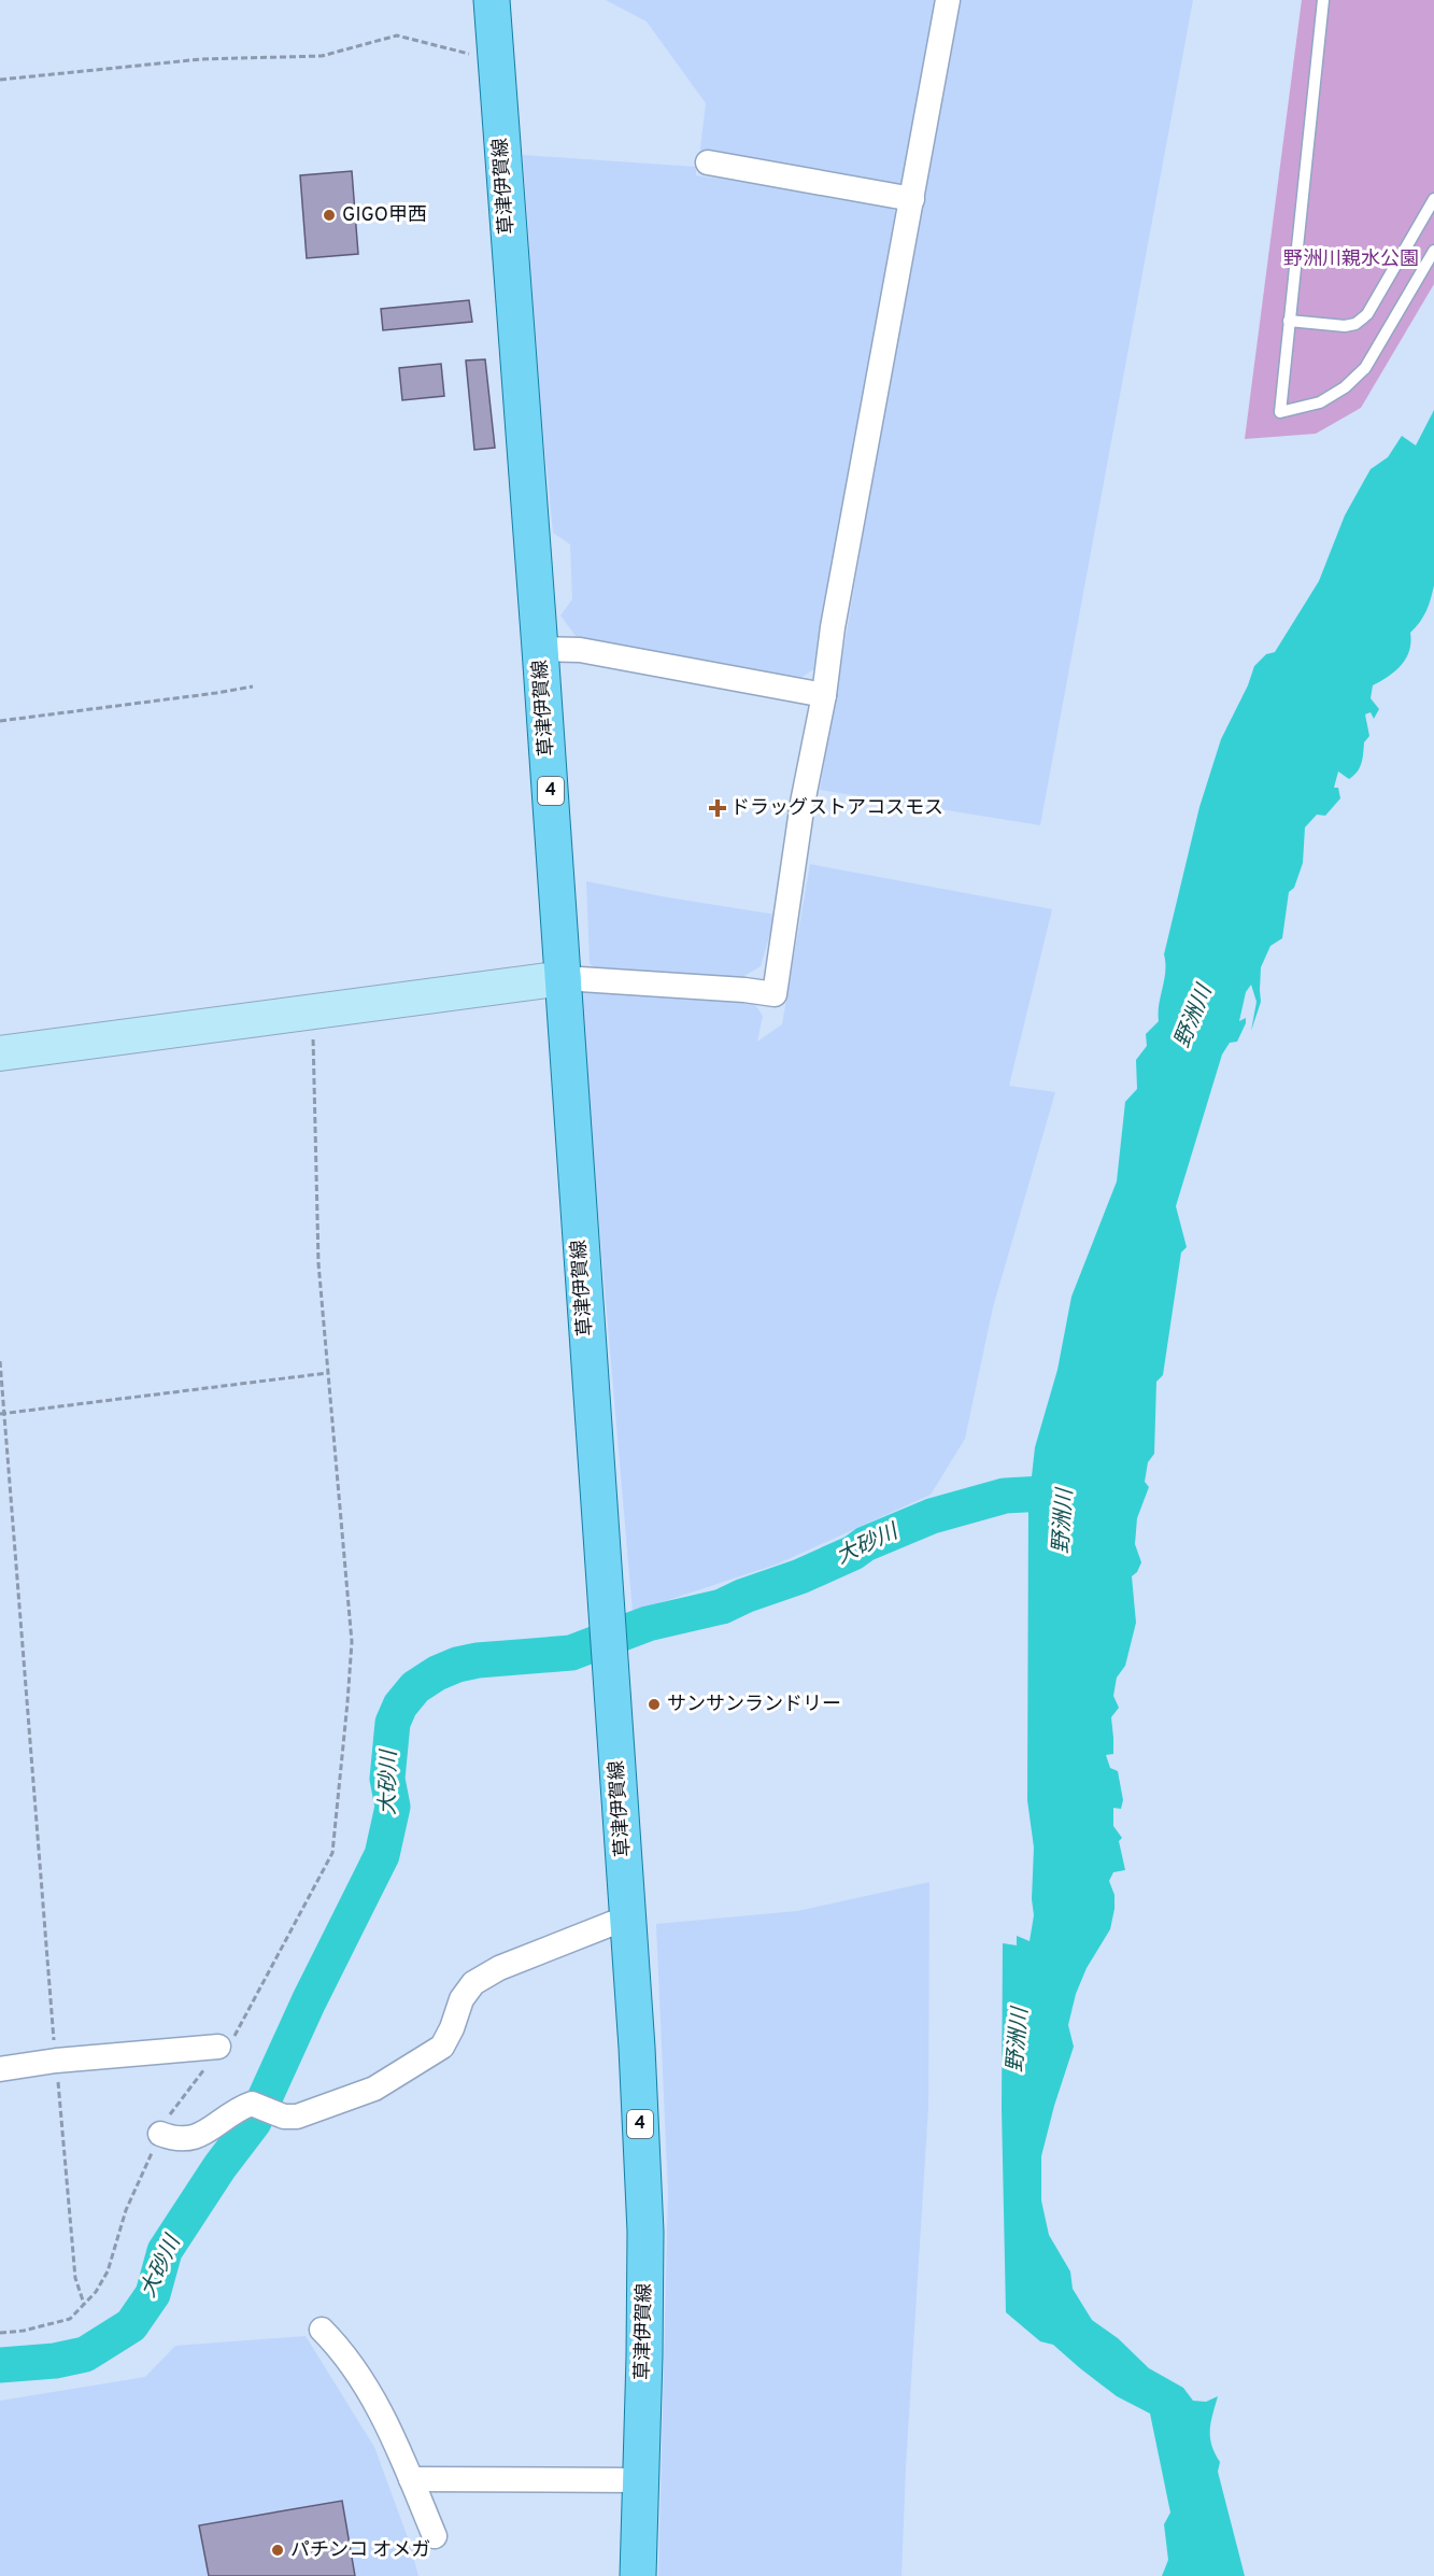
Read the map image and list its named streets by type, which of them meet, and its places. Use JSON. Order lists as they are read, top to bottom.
{
  "streets": {
    "main road": ["草津伊賀線", "4"]
  },
  "water": ["野洲川", "大砂川"],
  "parks": ["野洲川親水公園"],
  "places": {
    "other": ["GIGO甲西", "サンサンランドリー", "パチンコ オメガ"],
    "health": ["ドラッグストアコスモス"]
  }
}
